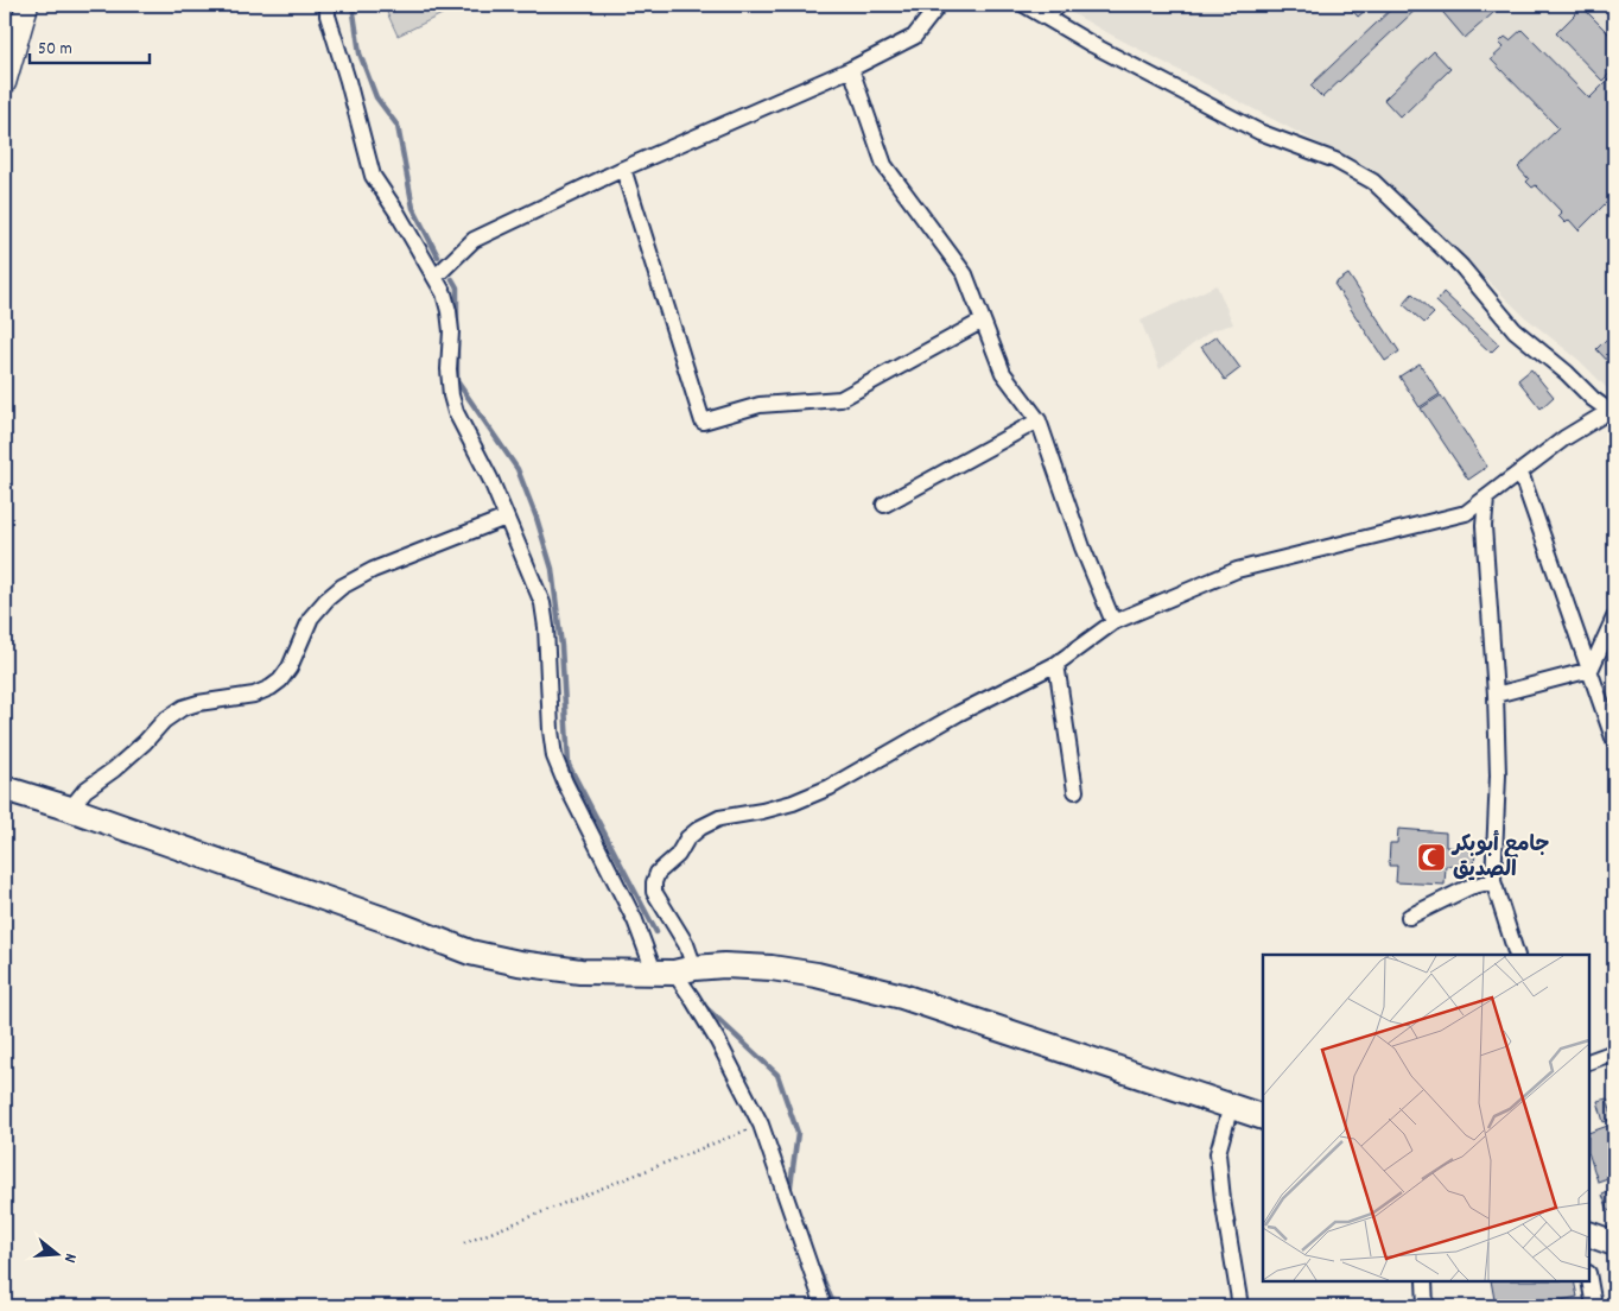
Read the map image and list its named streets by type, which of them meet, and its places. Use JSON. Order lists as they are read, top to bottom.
{
  "places": {
    "mosque": ["جامع أبوبكر الصديق"]
  },
  "scale_bar": "50 m",
  "north": "right"
}
